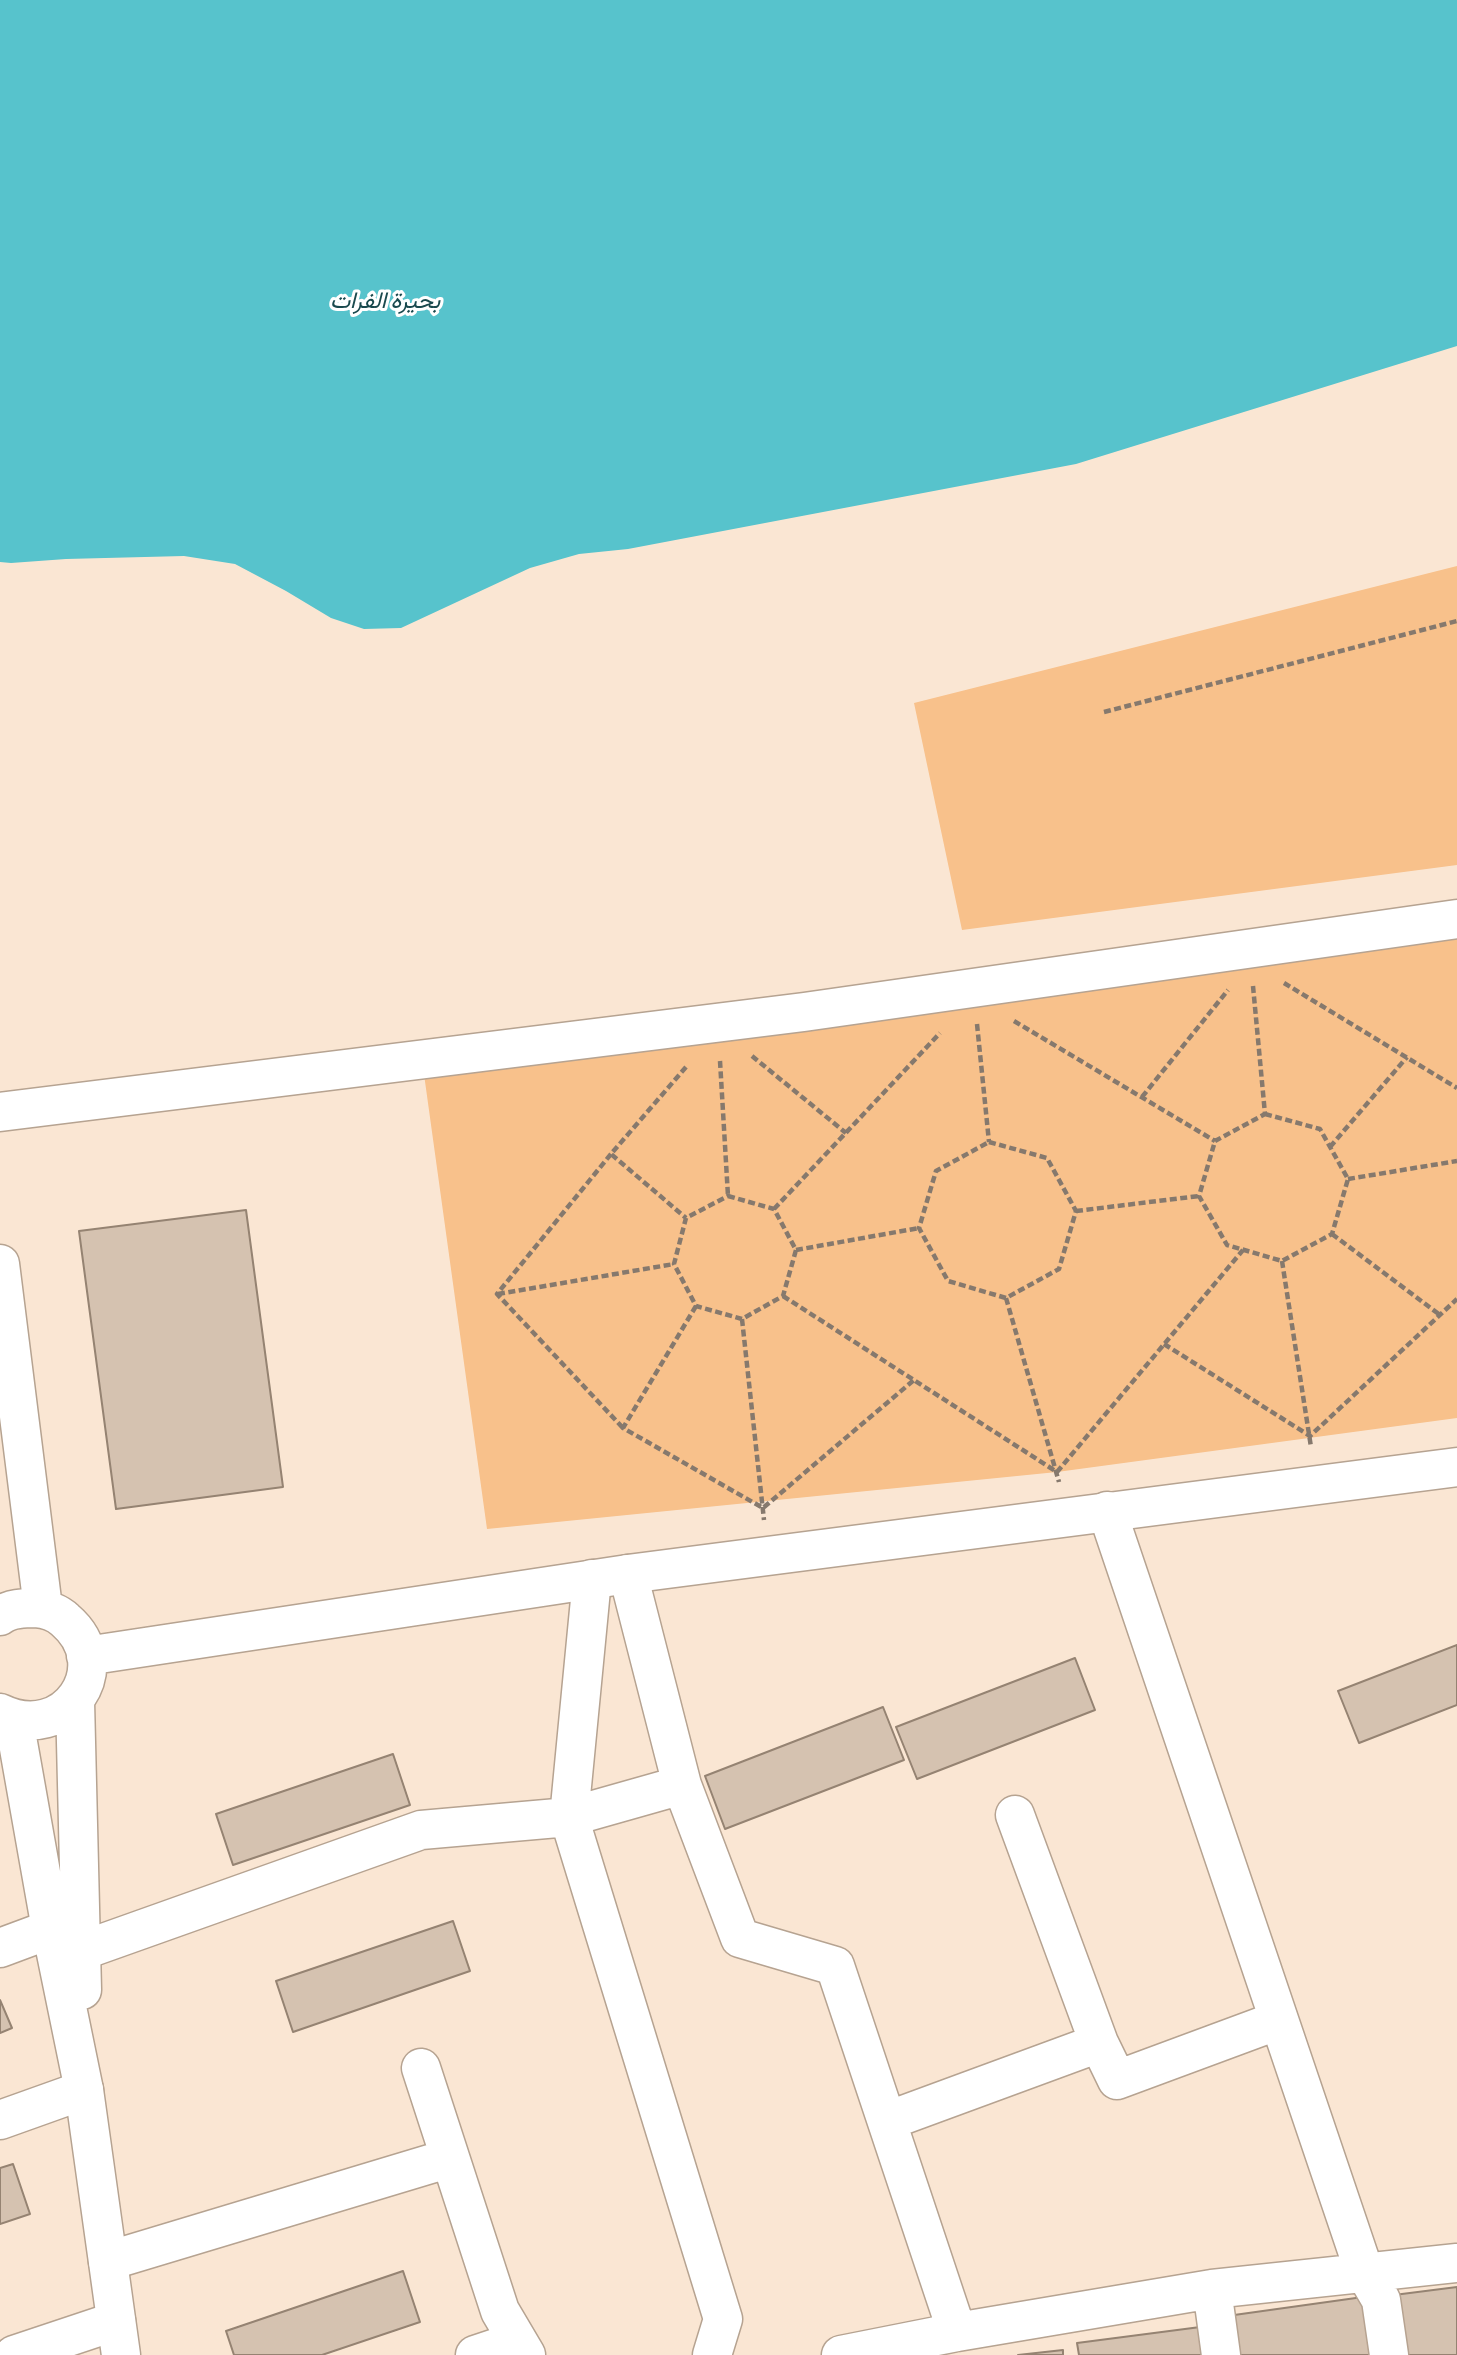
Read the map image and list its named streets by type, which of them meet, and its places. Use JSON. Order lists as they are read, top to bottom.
{
  "water": ["بحيرة الفرات"]
}
